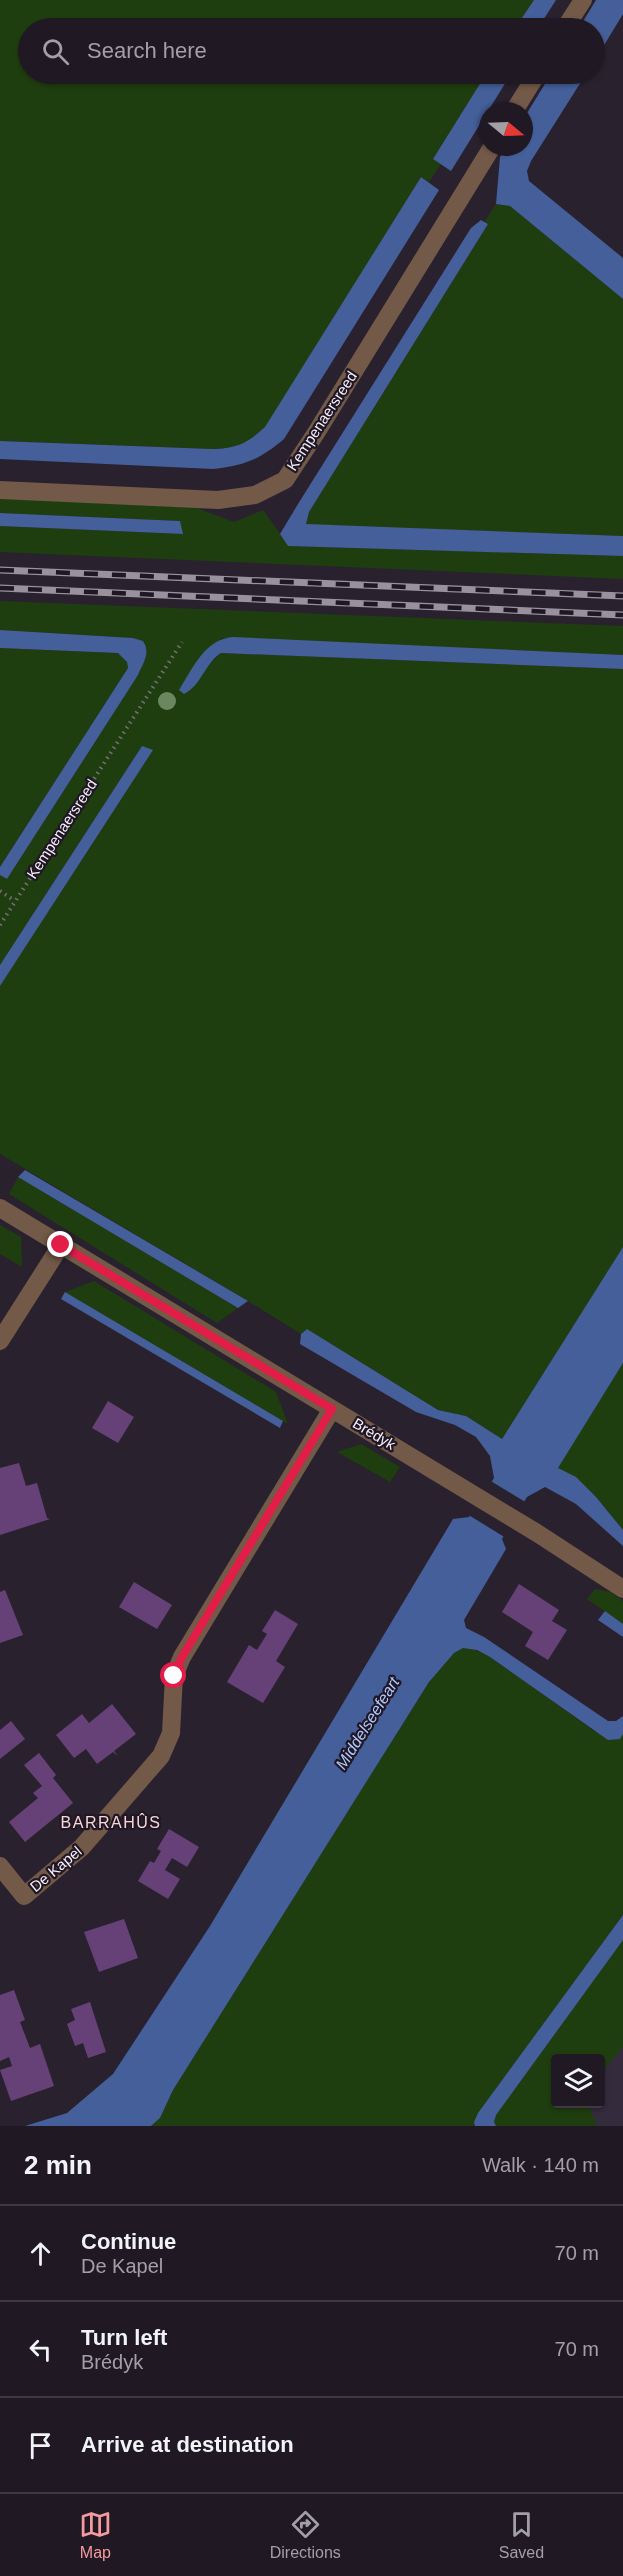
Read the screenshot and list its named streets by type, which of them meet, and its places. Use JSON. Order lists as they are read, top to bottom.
{
  "streets": {
    "street": ["Kempenaersreed", "Brédyk", "De Kapel"]
  },
  "crossings": [
    ["Brédyk", "De Kapel"]
  ],
  "districts": ["BARRAHÛS"],
  "water": ["Middelseefeart"],
  "north": "right",
  "page": {
    "search": "Search here",
    "heading": ["2 min", "Walk · 140 m"],
    "list": [
      ["Continue", "De Kapel", "70 m"],
      ["Turn left", "Brédyk", "70 m"],
      "Arrive at destination"
    ],
    "nav": ["Map", "Directions", "Saved"]
  }
}
